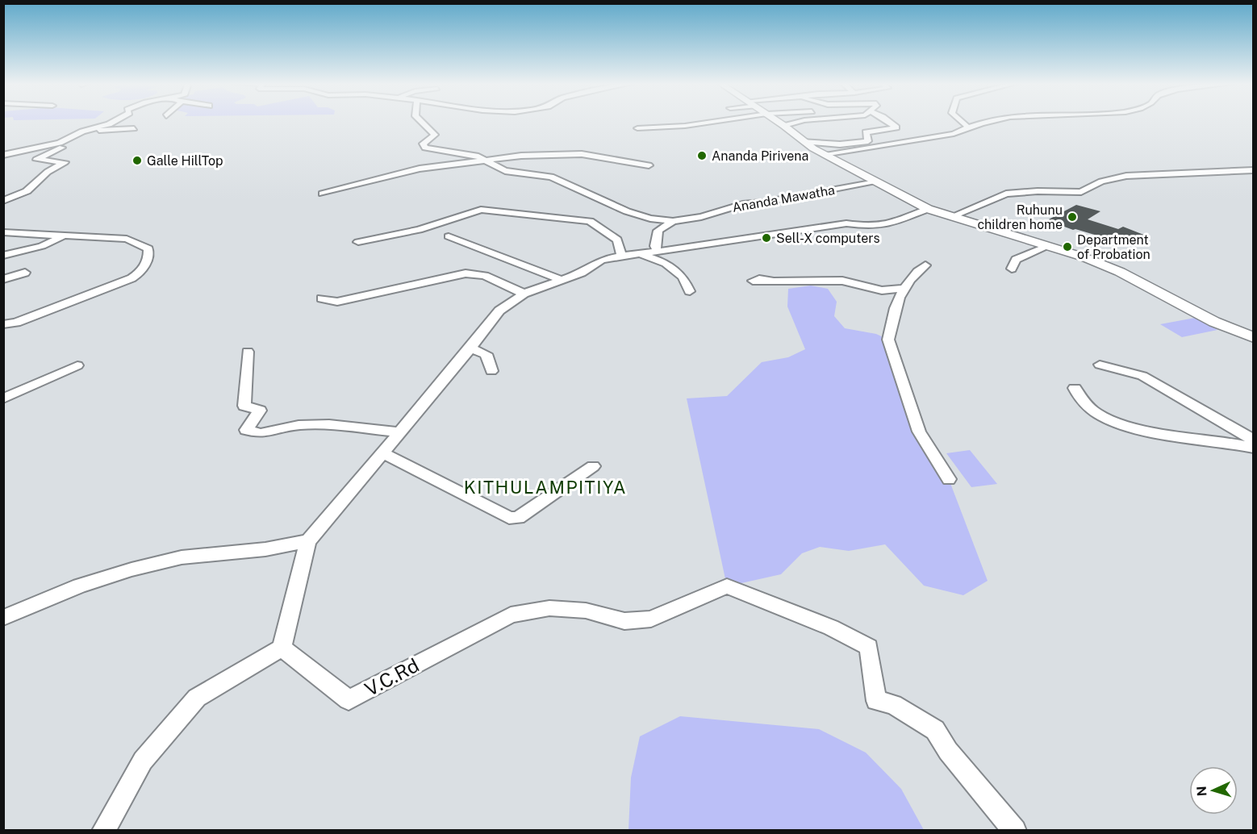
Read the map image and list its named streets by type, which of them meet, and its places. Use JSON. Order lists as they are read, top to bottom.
{
  "streets": {
    "street": ["Ananda Mawatha", "V.C.Rd"]
  },
  "districts": ["KITHULAMPITIYA"],
  "places": [
    "Ananda Pirivena",
    "Galle HillTop",
    "Ruhunu children home",
    "Sell-X computers",
    "Department of Probation"
  ],
  "north": "left"
}
